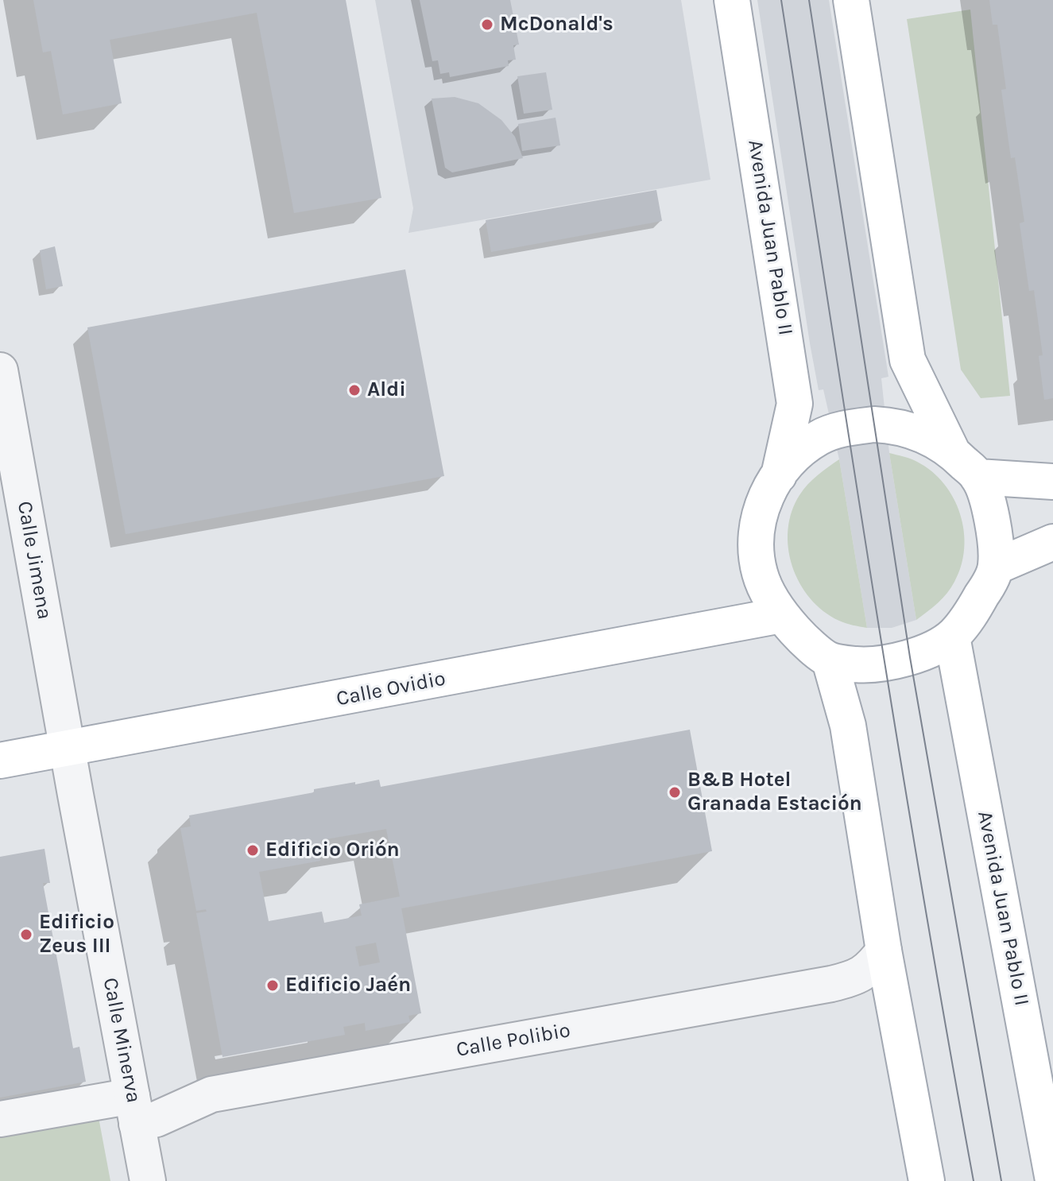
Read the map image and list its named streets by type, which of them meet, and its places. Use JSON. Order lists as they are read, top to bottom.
{
  "streets": {
    "main road": ["Avenida Juan Pablo II", "Calle Ovidio"],
    "street": ["Calle Jimena", "Calle Minerva", "Calle Polibio"]
  },
  "crossings": [
    ["Calle Jimena", "Calle Ovidio"],
    ["Calle Jimena", "Calle Minerva"],
    ["Calle Ovidio", "Calle Minerva"],
    ["Calle Minerva", "Calle Polibio"]
  ],
  "places": [
    "McDonald's",
    "Aldi",
    "B&B Hotel Granada Estación",
    "Edificio Orión",
    "Edificio Zeus III",
    "Edificio Jaén"
  ]
}
